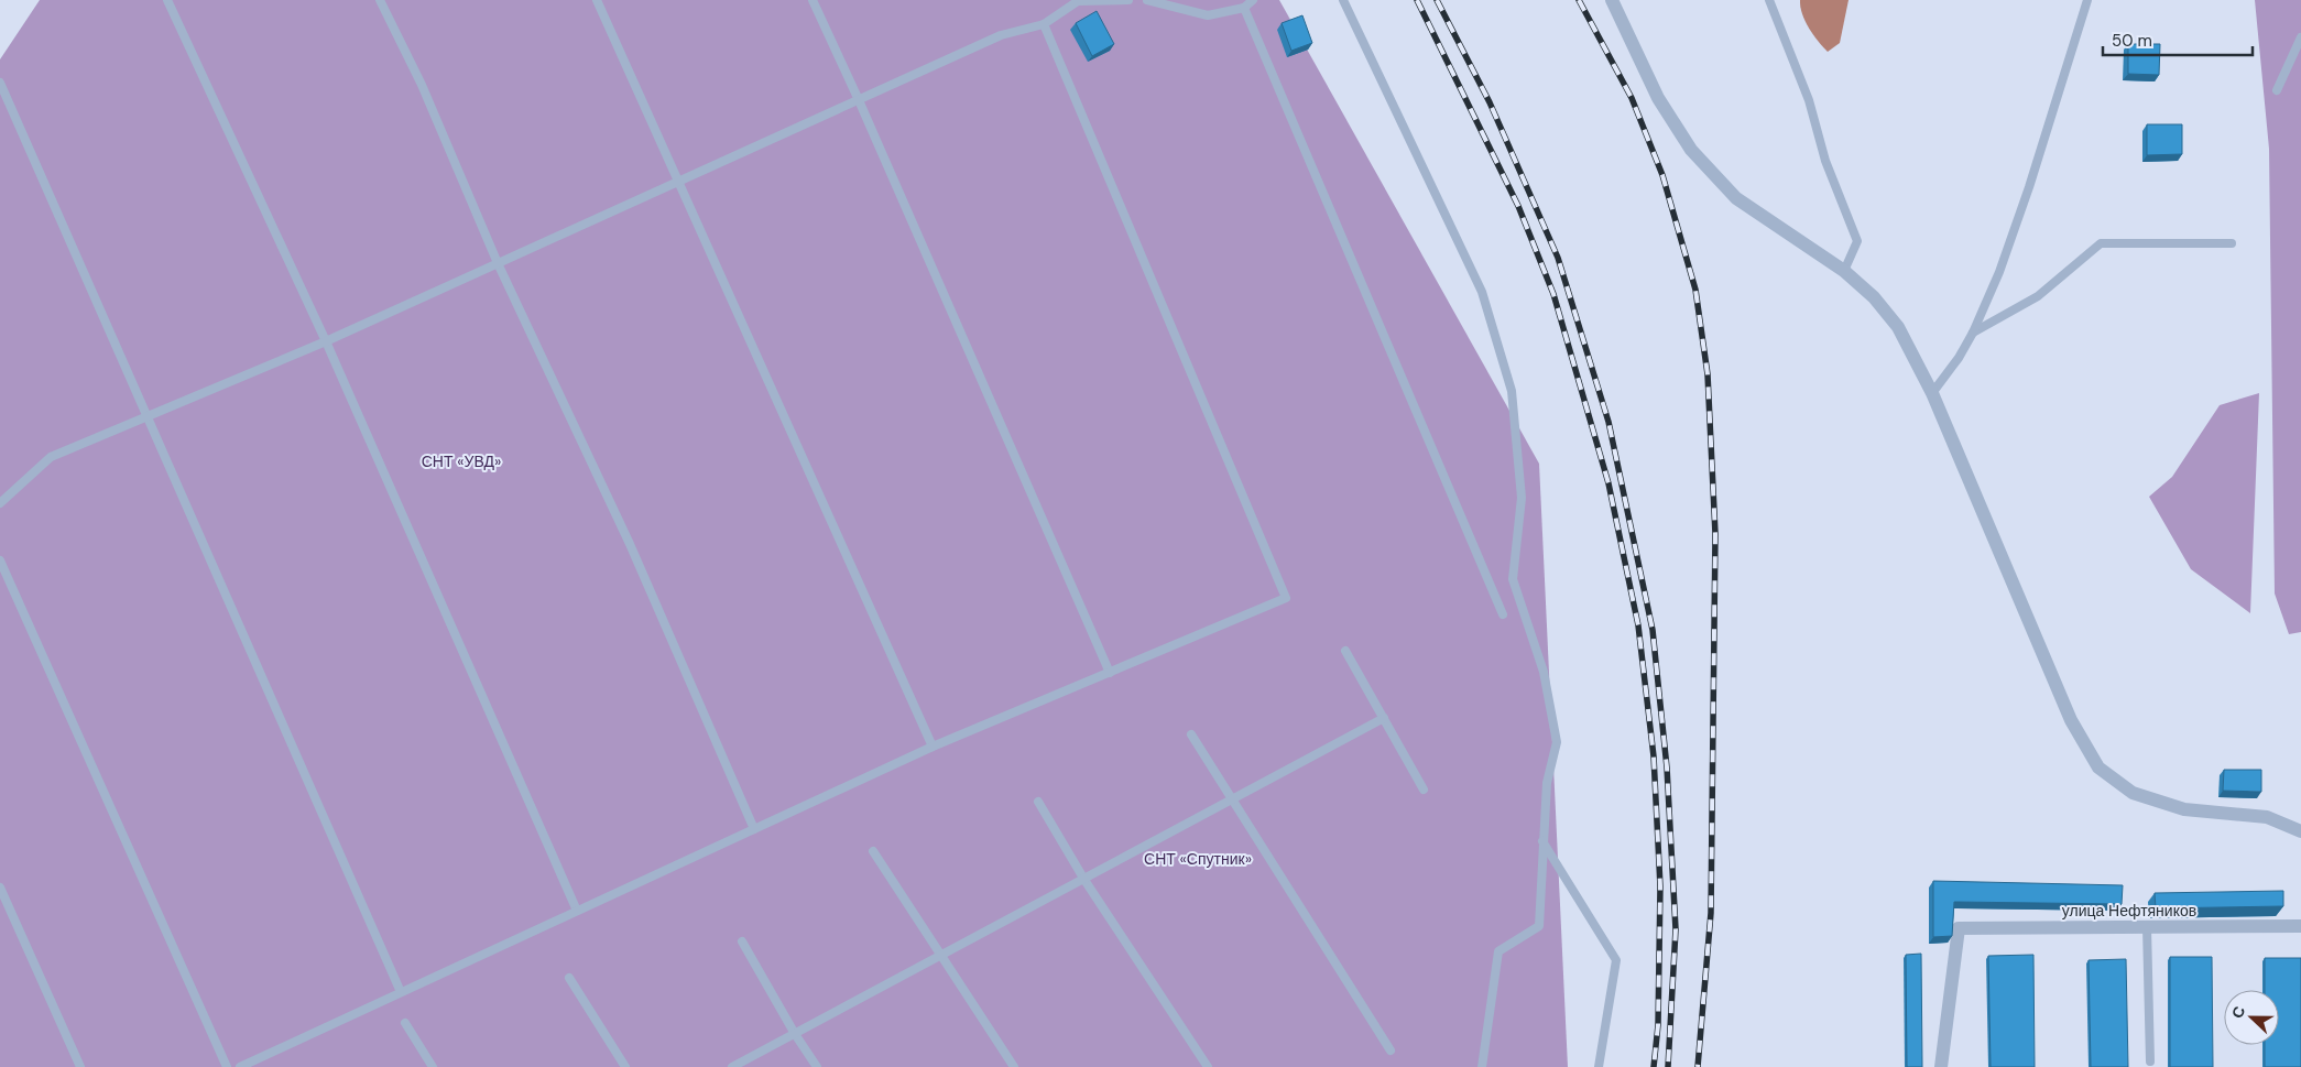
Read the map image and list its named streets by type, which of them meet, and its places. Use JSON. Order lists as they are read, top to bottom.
{
  "streets": {
    "street": ["улица Нефтяников"]
  },
  "parks": ["СНТ «УВД»", "СНТ «Спутник»"],
  "scale_bar": "50 m",
  "north": "left"
}
